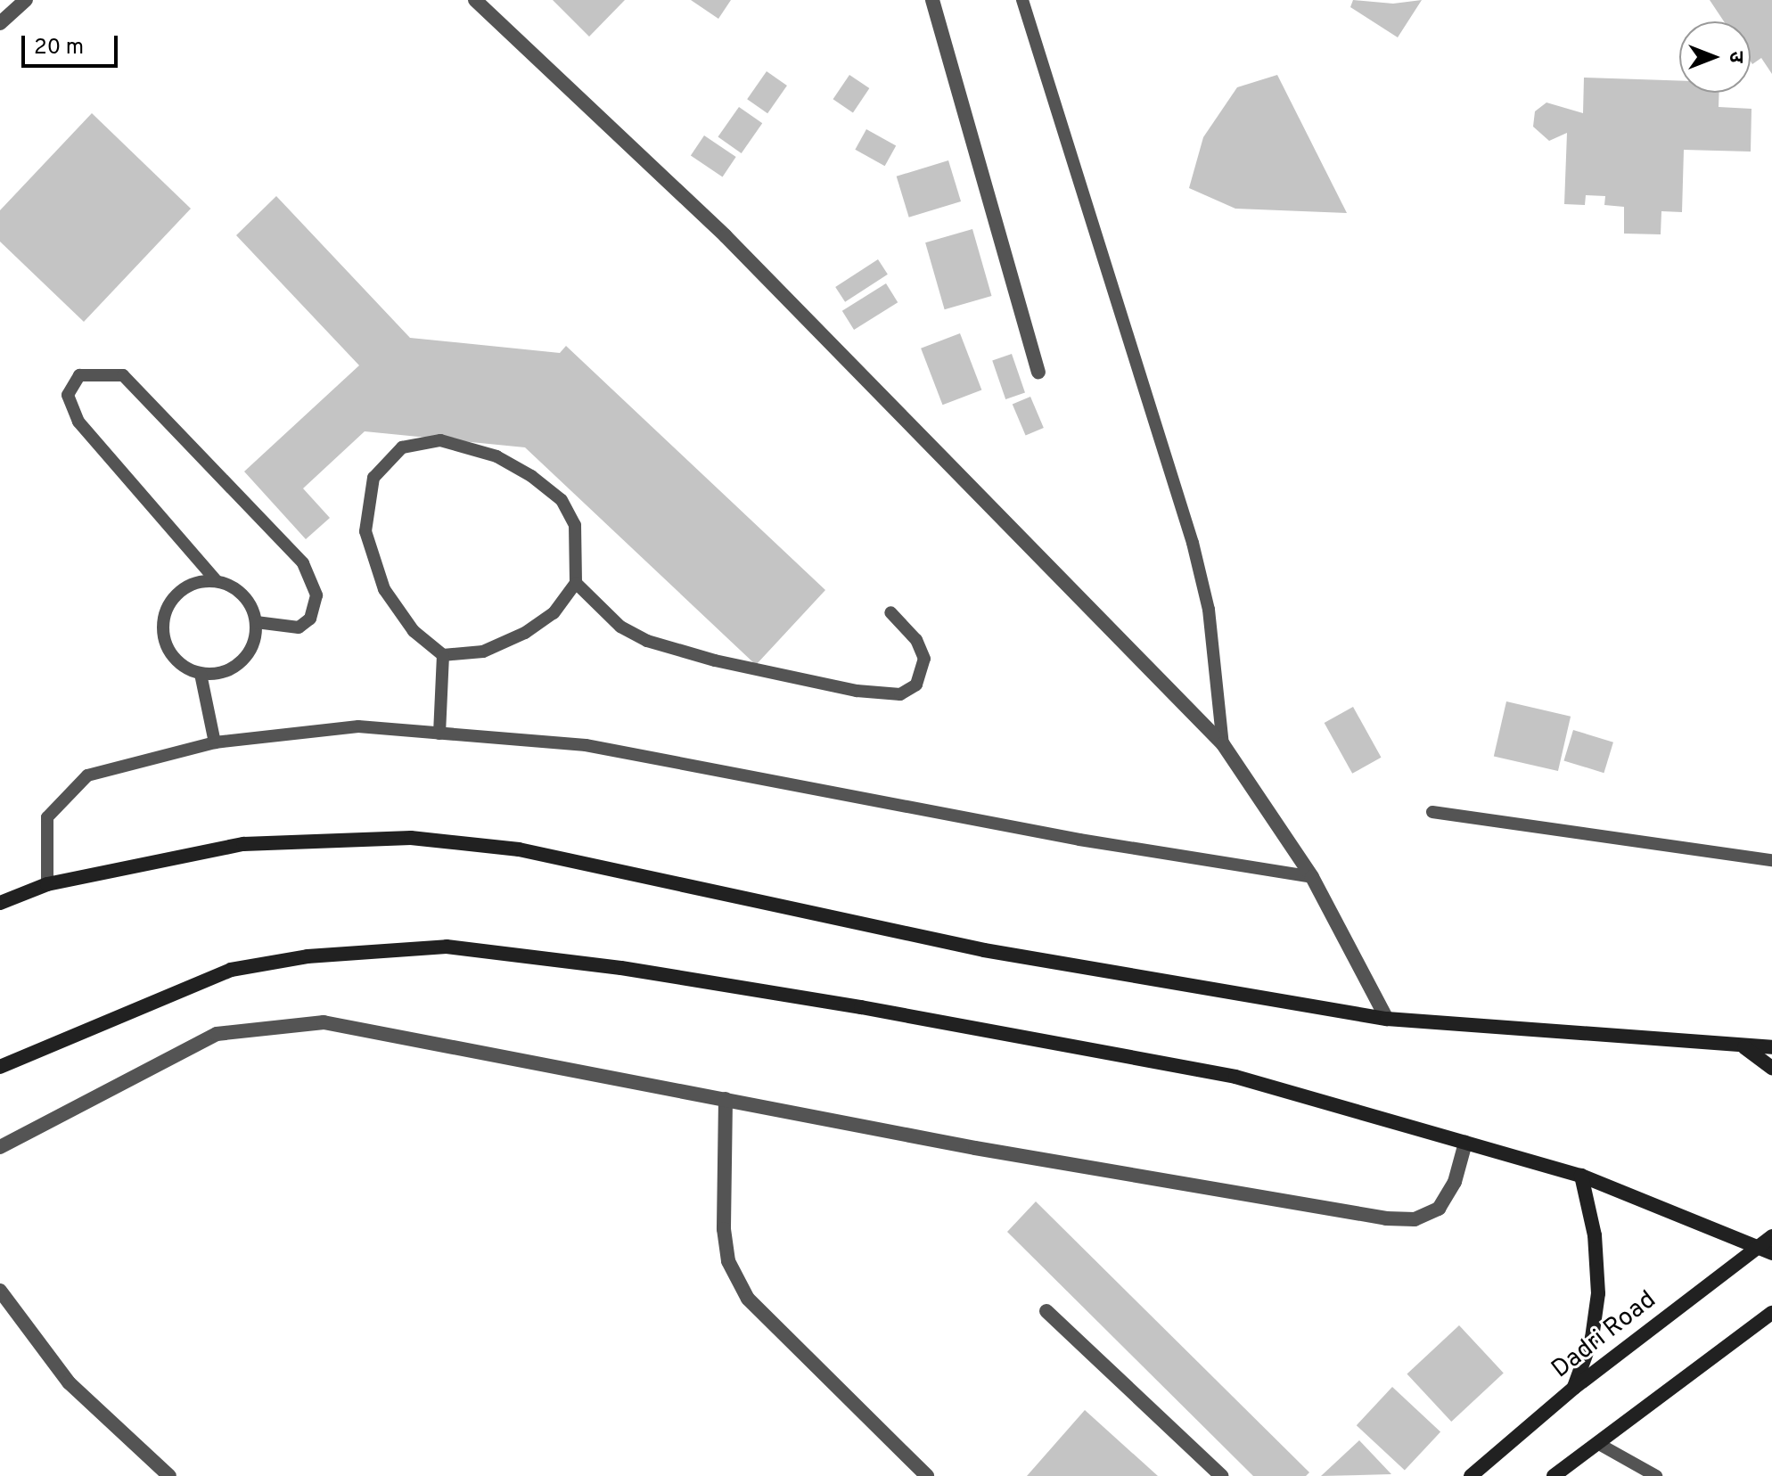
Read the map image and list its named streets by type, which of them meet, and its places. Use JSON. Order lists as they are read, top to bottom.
{
  "streets": {
    "main road": ["Dadri Road"]
  },
  "scale_bar": "20 m",
  "north": "right"
}
